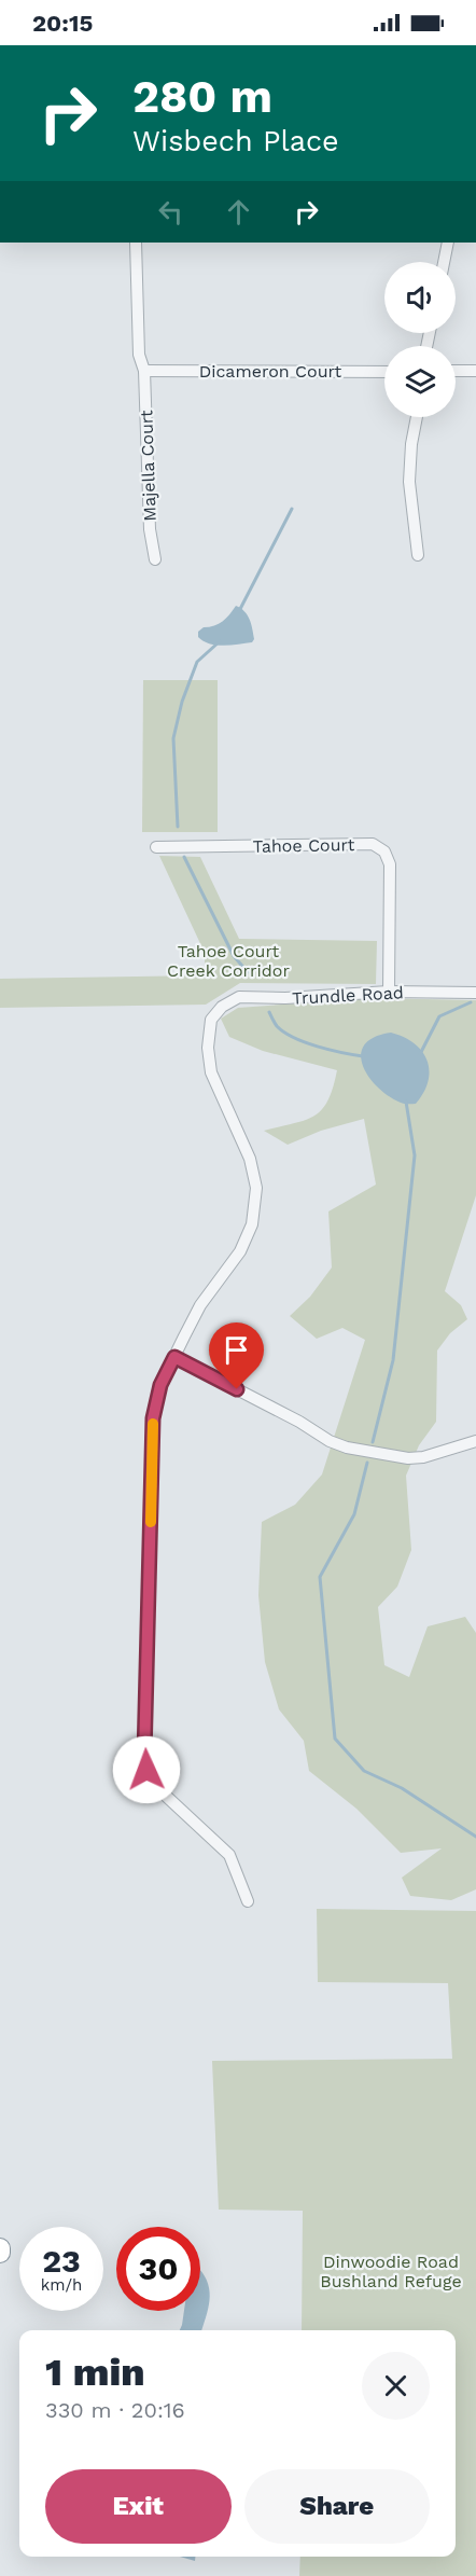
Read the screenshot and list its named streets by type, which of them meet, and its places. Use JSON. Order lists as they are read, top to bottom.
{
  "streets": {
    "street": [
      "Dicameron Court",
      "Majella Court",
      "Tahoe Court",
      "Trundle Road"
    ]
  },
  "crossings": [
    ["Dicameron Court", "Majella Court"],
    ["Tahoe Court", "Trundle Road"]
  ],
  "parks": ["Tahoe Court Creek Corridor", "Dinwoodie Road Bushland Refuge"],
  "page": {
    "status": "20:15",
    "turn": ["280 m", "Wisbech Place"],
    "speed": "23 km/h",
    "limit": "30",
    "heading": ["1 min", "330 m · 20:16"],
    "buttons": ["Exit", "Share"]
  }
}
